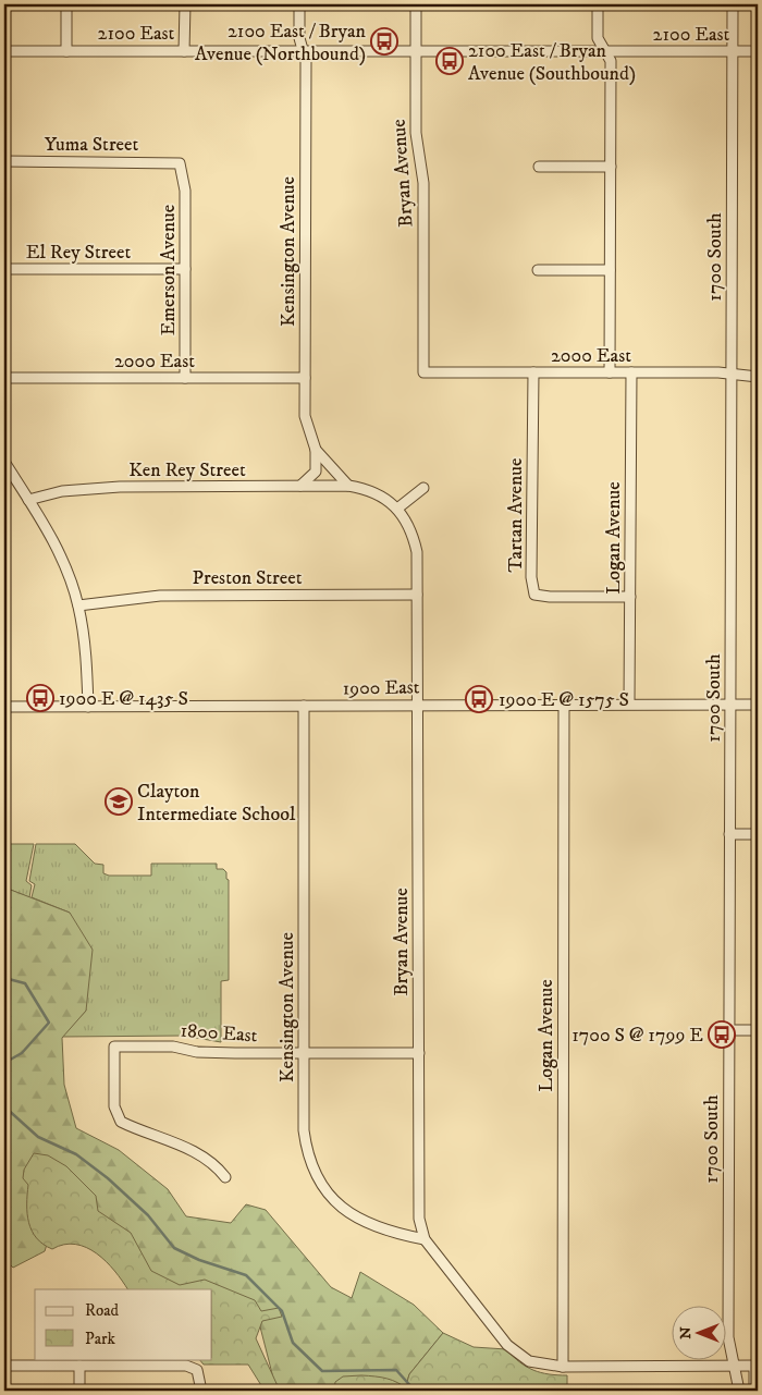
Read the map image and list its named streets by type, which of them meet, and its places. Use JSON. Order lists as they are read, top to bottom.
{
  "streets": {
    "street": [
      "2100 East",
      "Yuma Street",
      "Bryan Avenue",
      "El Rey Street",
      "Kensington Avenue",
      "1700 South",
      "Emerson Avenue",
      "2000 East",
      "Ken Rey Street",
      "Tartan Avenue",
      "Logan Avenue",
      "Preston Street",
      "1900 East",
      "1800 East"
    ]
  },
  "crossings": [
    ["2100 East", "Bryan Avenue"],
    ["2100 East", "Kensington Avenue"],
    ["2100 East", "1700 South"],
    ["Yuma Street", "Emerson Avenue"],
    ["Bryan Avenue", "Kensington Avenue"],
    ["Bryan Avenue", "1700 South"],
    ["Bryan Avenue", "2000 East"],
    ["Bryan Avenue", "Ken Rey Street"],
    ["Bryan Avenue", "Logan Avenue"],
    ["Bryan Avenue", "Preston Street"],
    ["Bryan Avenue", "1900 East"],
    ["Bryan Avenue", "1800 East"],
    ["El Rey Street", "Emerson Avenue"],
    ["Kensington Avenue", "2000 East"],
    ["Kensington Avenue", "Ken Rey Street"],
    ["Kensington Avenue", "1900 East"],
    ["Kensington Avenue", "1800 East"],
    ["1700 South", "2000 East"],
    ["1700 South", "1900 East"],
    ["Emerson Avenue", "2000 East"],
    ["2000 East", "Tartan Avenue"],
    ["2000 East", "Logan Avenue"],
    ["Tartan Avenue", "Logan Avenue"],
    ["Logan Avenue", "1900 East"]
  ],
  "places": {
    "bus stop": [
      "2100 East / Bryan Avenue (Northbound)",
      "2100 East / Bryan Avenue (Southbound)",
      "1900 E @ 1435 S",
      "1900 E @ 1575 S",
      "1700 S @ 1799 E"
    ],
    "school or university": ["Clayton Intermediate School"]
  },
  "legend": ["Road", "Park"],
  "north": "left"
}
